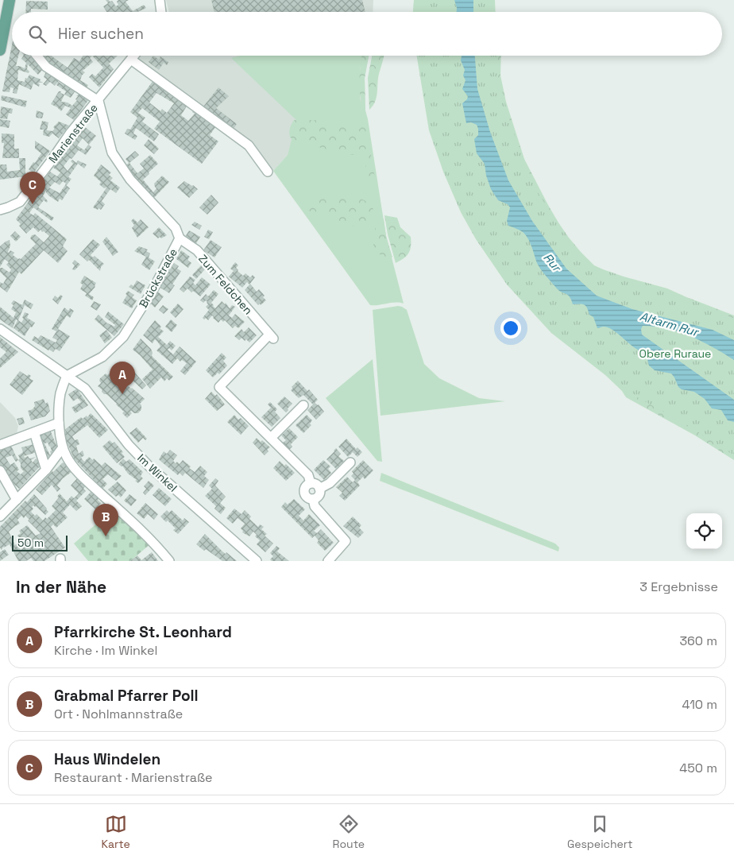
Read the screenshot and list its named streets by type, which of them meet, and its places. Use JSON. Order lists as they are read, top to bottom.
{
  "streets": {
    "street": [
      "Marienstraße",
      "Brückstraße",
      "Zum Feldchen",
      "Im Winkel"
    ]
  },
  "crossings": [
    ["Marienstraße", "Brückstraße"],
    ["Brückstraße", "Zum Feldchen"],
    ["Brückstraße", "Im Winkel"]
  ],
  "water": ["Rur", "Altarm Rur"],
  "parks": ["Obere Ruraue"],
  "scale_bar": "50 m",
  "page": {
    "search": "Hier suchen",
    "pins": ["C", "A", "B"],
    "scale": "50 m",
    "heading": ["In der Nähe", "3 Ergebnisse"],
    "list": [
      {
        "mark": "A",
        "name": "Pfarrkirche St. Leonhard",
        "note": "Kirche · Im Winkel",
        "value": "360 m"
      },
      {
        "mark": "B",
        "name": "Grabmal Pfarrer Poll",
        "note": "Ort · Nohlmannstraße",
        "value": "410 m"
      },
      {
        "mark": "C",
        "name": "Haus Windelen",
        "note": "Restaurant · Marienstraße",
        "value": "450 m"
      }
    ],
    "nav": ["Karte", "Route", "Gespeichert"]
  }
}
